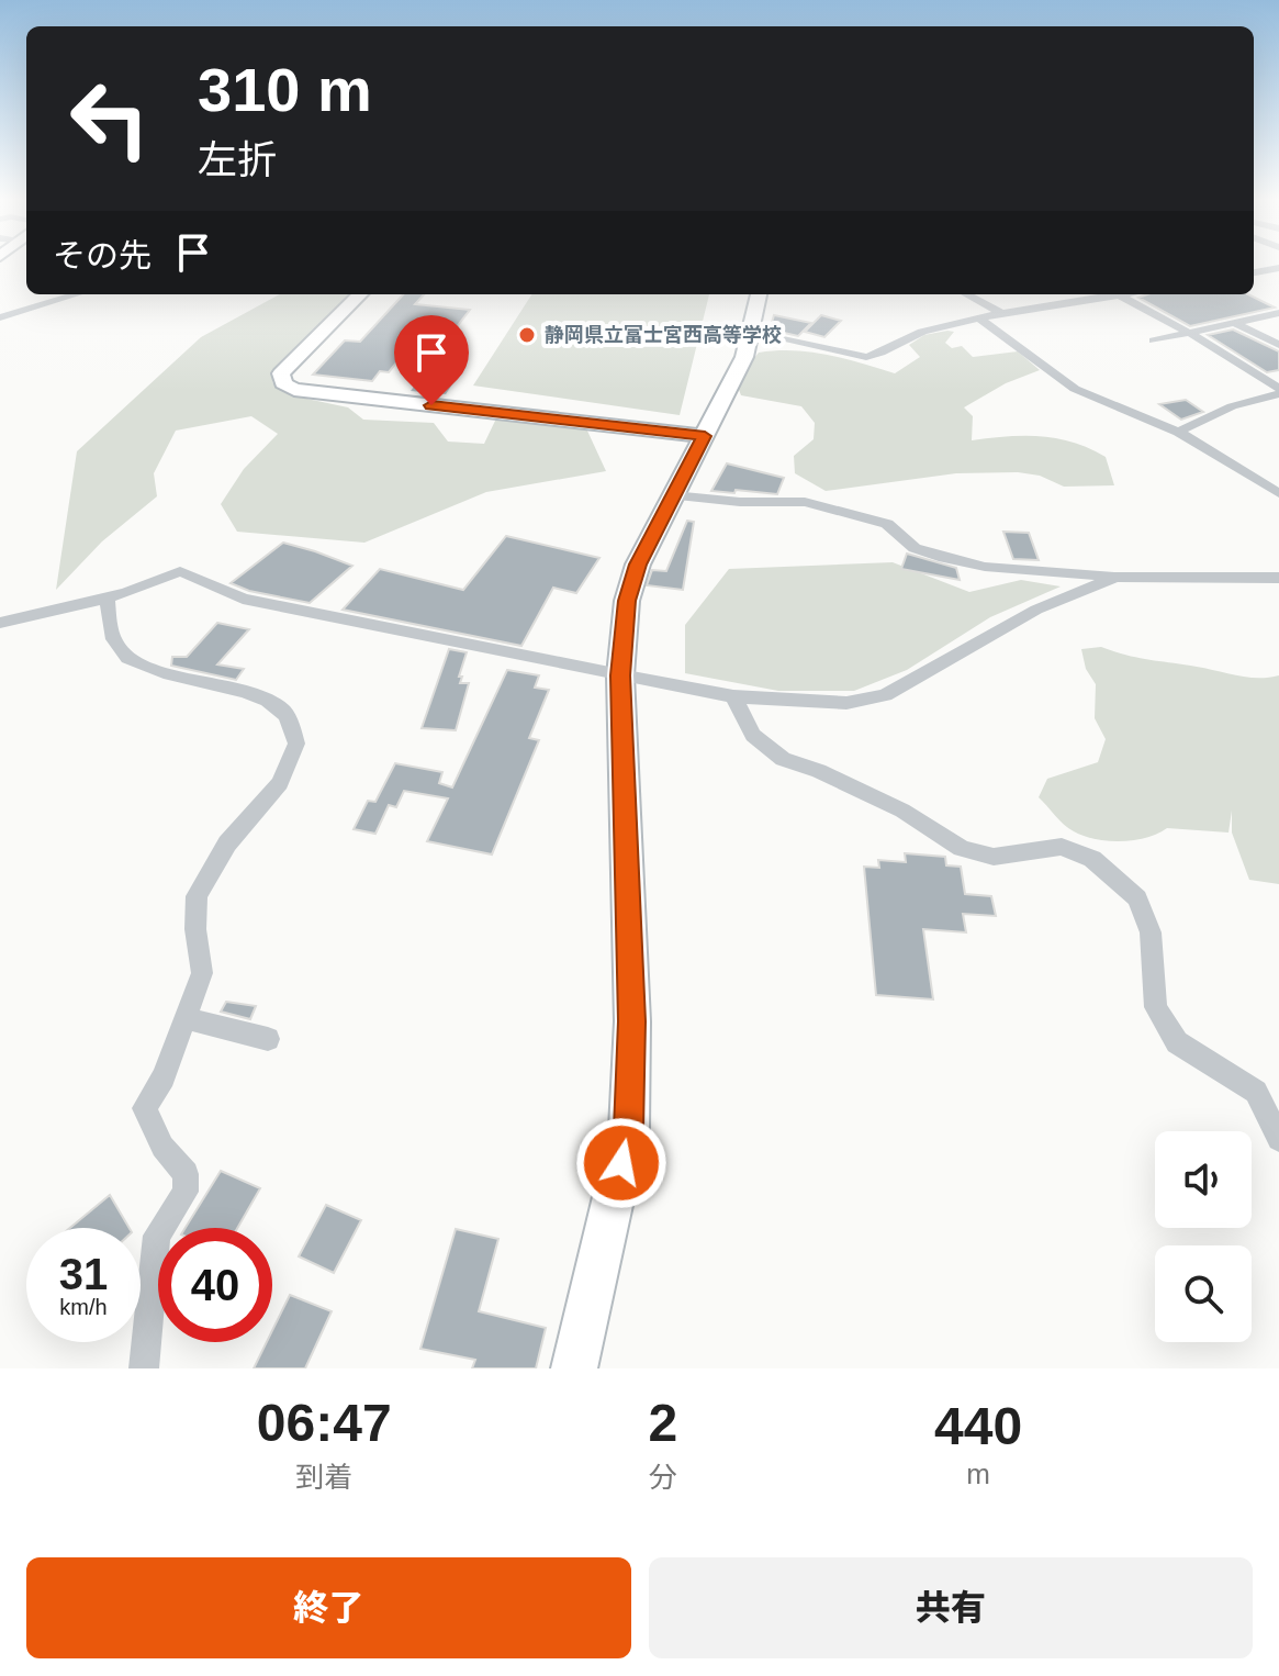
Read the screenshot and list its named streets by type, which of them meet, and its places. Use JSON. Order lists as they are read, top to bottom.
{
  "places": ["静岡県立富士宮西高等学校"],
  "page": {
    "turn": ["310 m", "左折"],
    "then": "その先",
    "speed": "31 km/h",
    "limit": "40",
    "eta": [
      "06:47",
      "到着",
      "2",
      "分",
      "440",
      "m"
    ],
    "buttons": ["終了", "共有"]
  }
}
